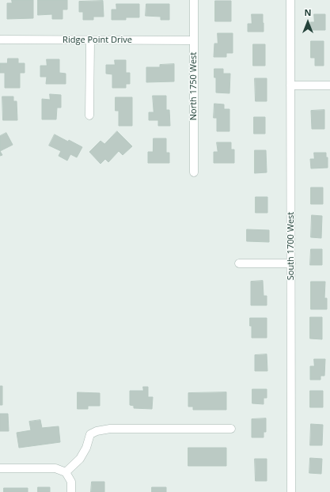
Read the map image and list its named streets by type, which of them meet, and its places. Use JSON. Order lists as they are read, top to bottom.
{
  "streets": {
    "street": ["Ridge Point Drive", "North 1750 West", "South 1700 West"]
  },
  "crossings": [
    ["Ridge Point Drive", "North 1750 West"]
  ],
  "north": "top"
}
